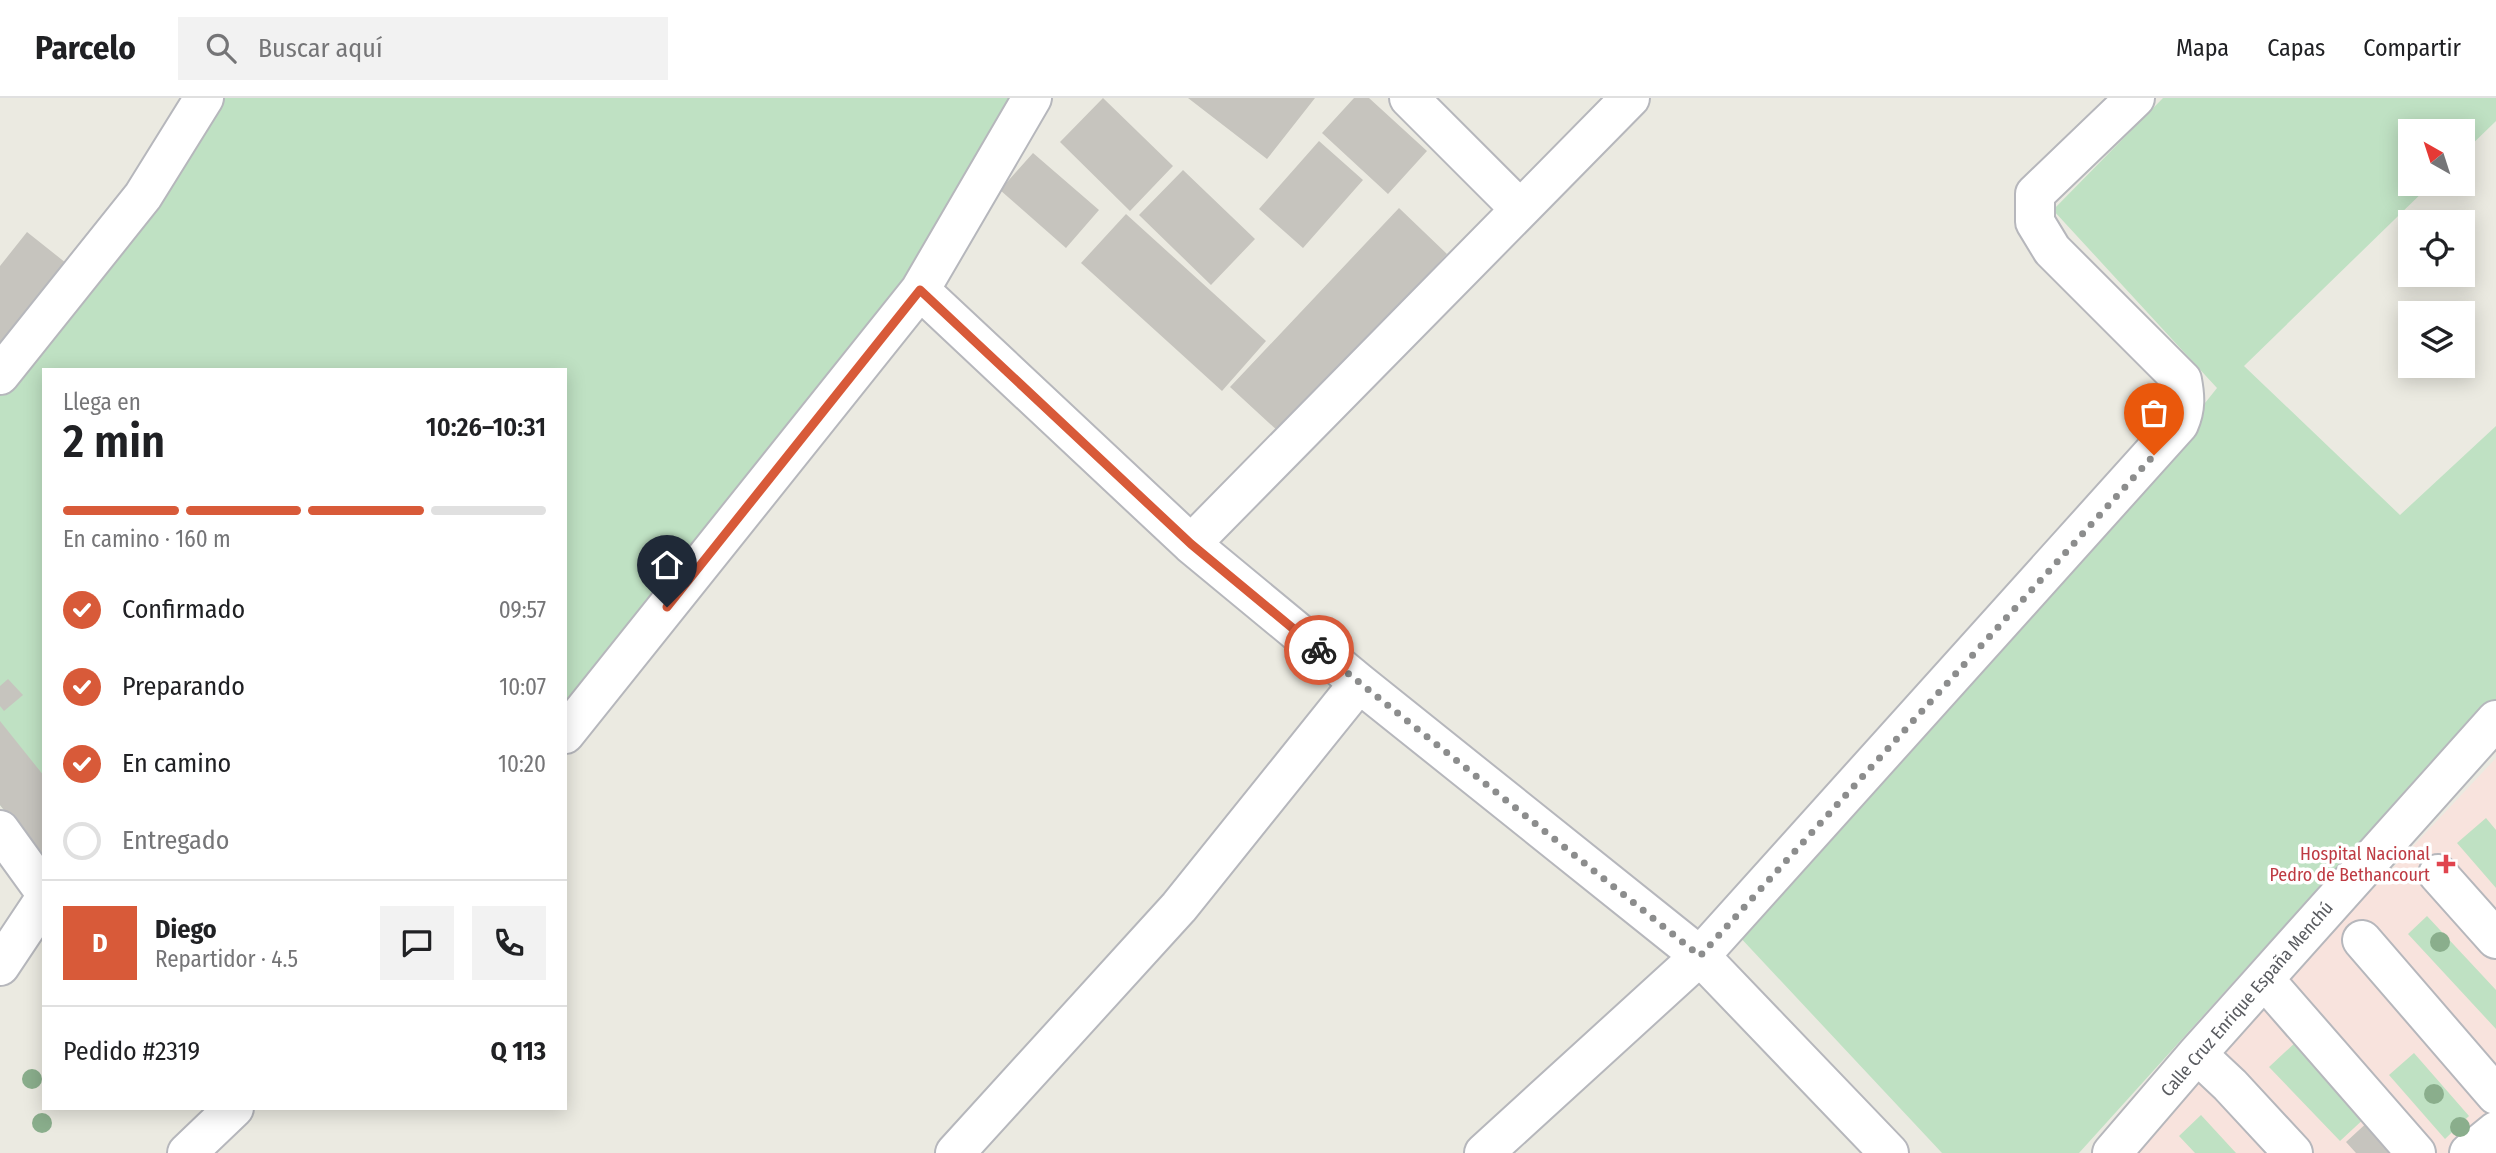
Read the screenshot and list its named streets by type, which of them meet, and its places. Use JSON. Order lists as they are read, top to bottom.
{
  "streets": {
    "street": ["Calle Cruz Enrique España Menchú"]
  },
  "places": {
    "health": ["Hospital Nacional Pedro de Bethancourt"]
  },
  "north": "top left",
  "page": {
    "header": "Parcelo",
    "search": "Buscar aquí",
    "nav": ["Mapa", "Capas", "Compartir"],
    "heading": ["2 min", "Llega en", "10:26–10:31"],
    "panel": [
      "Diego",
      "Repartidor · 4.5",
      "Pedido #2319",
      "Q 113"
    ],
    "bar": "En camino · 160 m",
    "list": [
      ["Confirmado", "09:57"],
      ["Preparando", "10:07"],
      ["En camino", "10:20"],
      "Entregado"
    ],
    "round": "D"
  }
}
